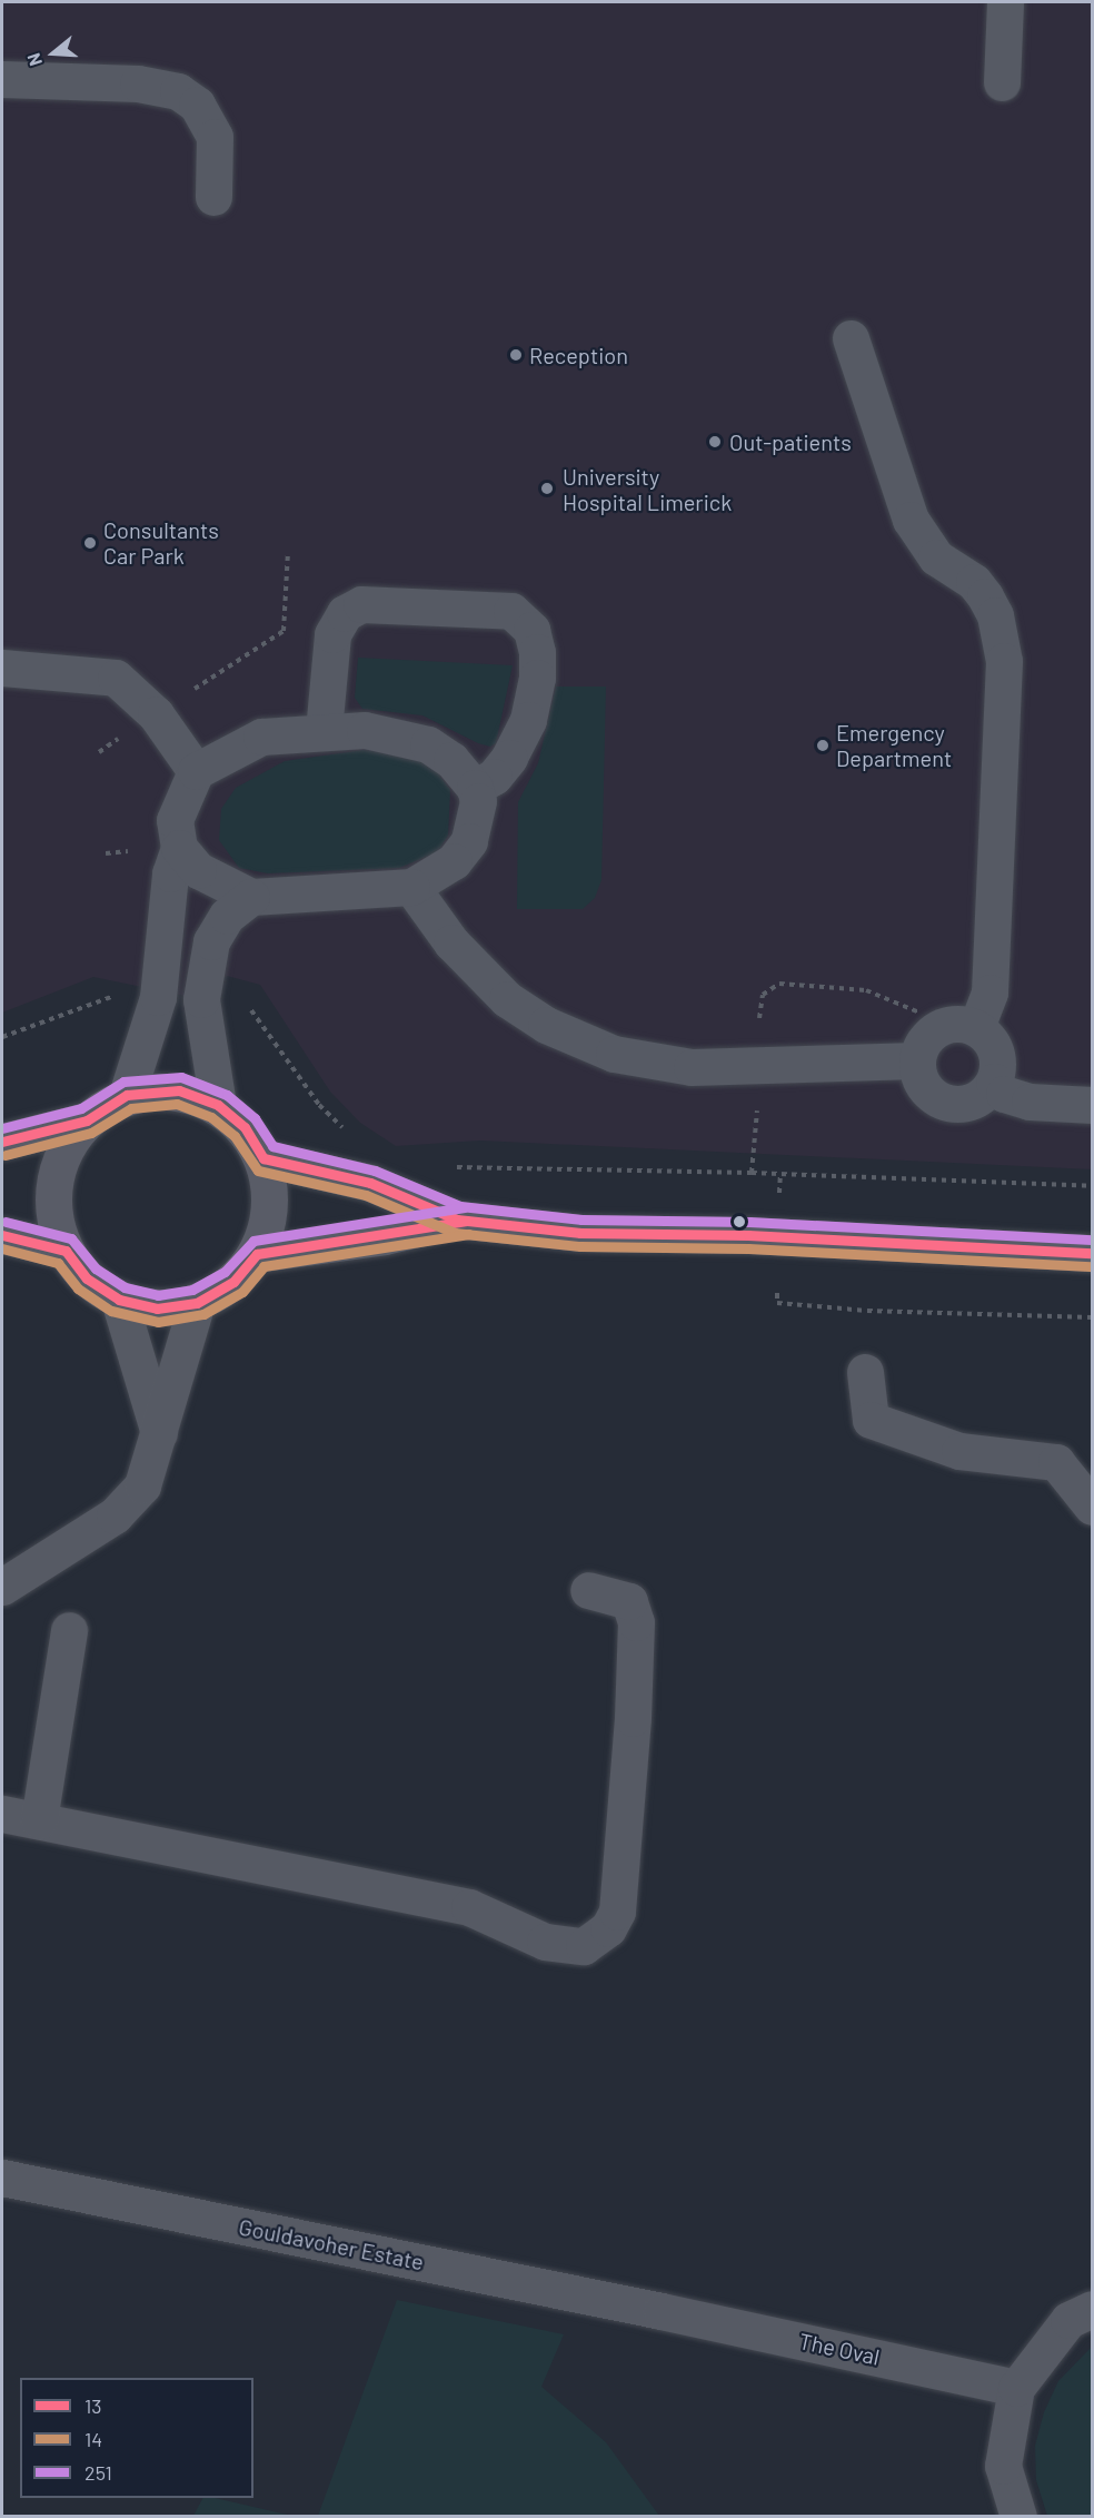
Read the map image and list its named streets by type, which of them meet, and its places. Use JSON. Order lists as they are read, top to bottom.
{
  "streets": {
    "street": ["Gouldavoher Estate", "The Oval"]
  },
  "crossings": [
    ["Gouldavoher Estate", "The Oval"]
  ],
  "places": [
    "Reception",
    "Out-patients",
    "University Hospital Limerick",
    "Consultants Car Park",
    "Emergency Department"
  ],
  "lines": ["transit line 251", "transit line 13", "transit line 14"],
  "legend": ["13", "14", "251"],
  "north": "left"
}
